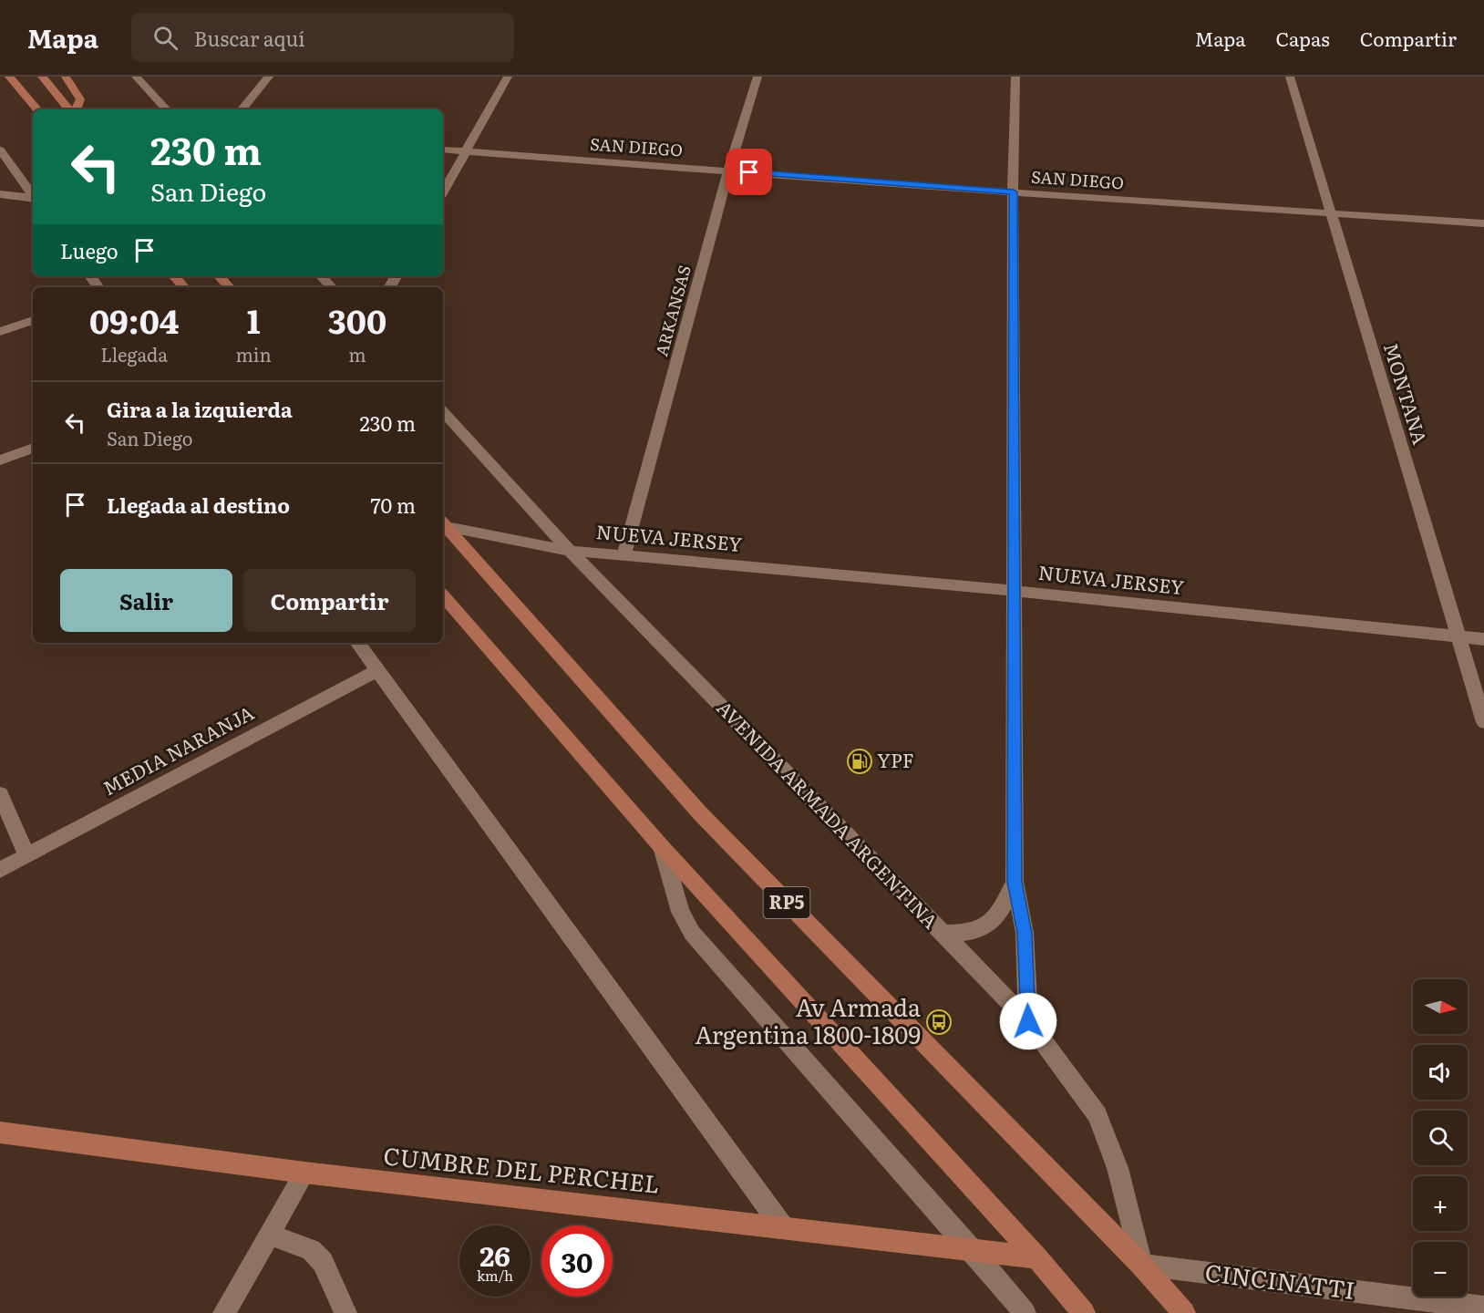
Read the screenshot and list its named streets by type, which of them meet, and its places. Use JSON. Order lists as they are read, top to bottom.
{
  "streets": {
    "main road": ["AVENIDA ARMADA ARGENTINA", "RP5", "CUMBRE DEL PERCHEL"],
    "street": [
      "SAN DIEGO",
      "ARKANSAS",
      "MONTANA",
      "NUEVA JERSEY",
      "MEDIA NARANJA",
      "CINCINATTI"
    ]
  },
  "crossings": [
    ["SAN DIEGO", "ARKANSAS"],
    ["SAN DIEGO", "MONTANA"],
    ["ARKANSAS", "NUEVA JERSEY"],
    ["MONTANA", "NUEVA JERSEY"],
    ["NUEVA JERSEY", "AVENIDA ARMADA ARGENTINA"],
    ["AVENIDA ARMADA ARGENTINA", "CINCINATTI"],
    ["RP5", "CUMBRE DEL PERCHEL"]
  ],
  "places": {
    "fuel station": ["YPF"],
    "bus stop": ["Av Armada Argentina 1800-1809"]
  },
  "north": "right",
  "page": {
    "header": "Mapa",
    "search": "Buscar aquí",
    "nav": ["Mapa", "Capas", "Compartir"],
    "turn": ["230 m", "San Diego"],
    "then": "Luego",
    "eta": [
      "09:04",
      "Llegada",
      "1",
      "min",
      "300",
      "m"
    ],
    "list": [
      {
        "name": "Gira a la izquierda",
        "note": "San Diego",
        "value": "230 m"
      },
      {
        "name": "Llegada al destino",
        "value": "70 m"
      }
    ],
    "buttons": ["Salir", "Compartir"],
    "map_buttons": ["+", "−"],
    "speed": "26 km/h",
    "limit": "30"
  }
}
